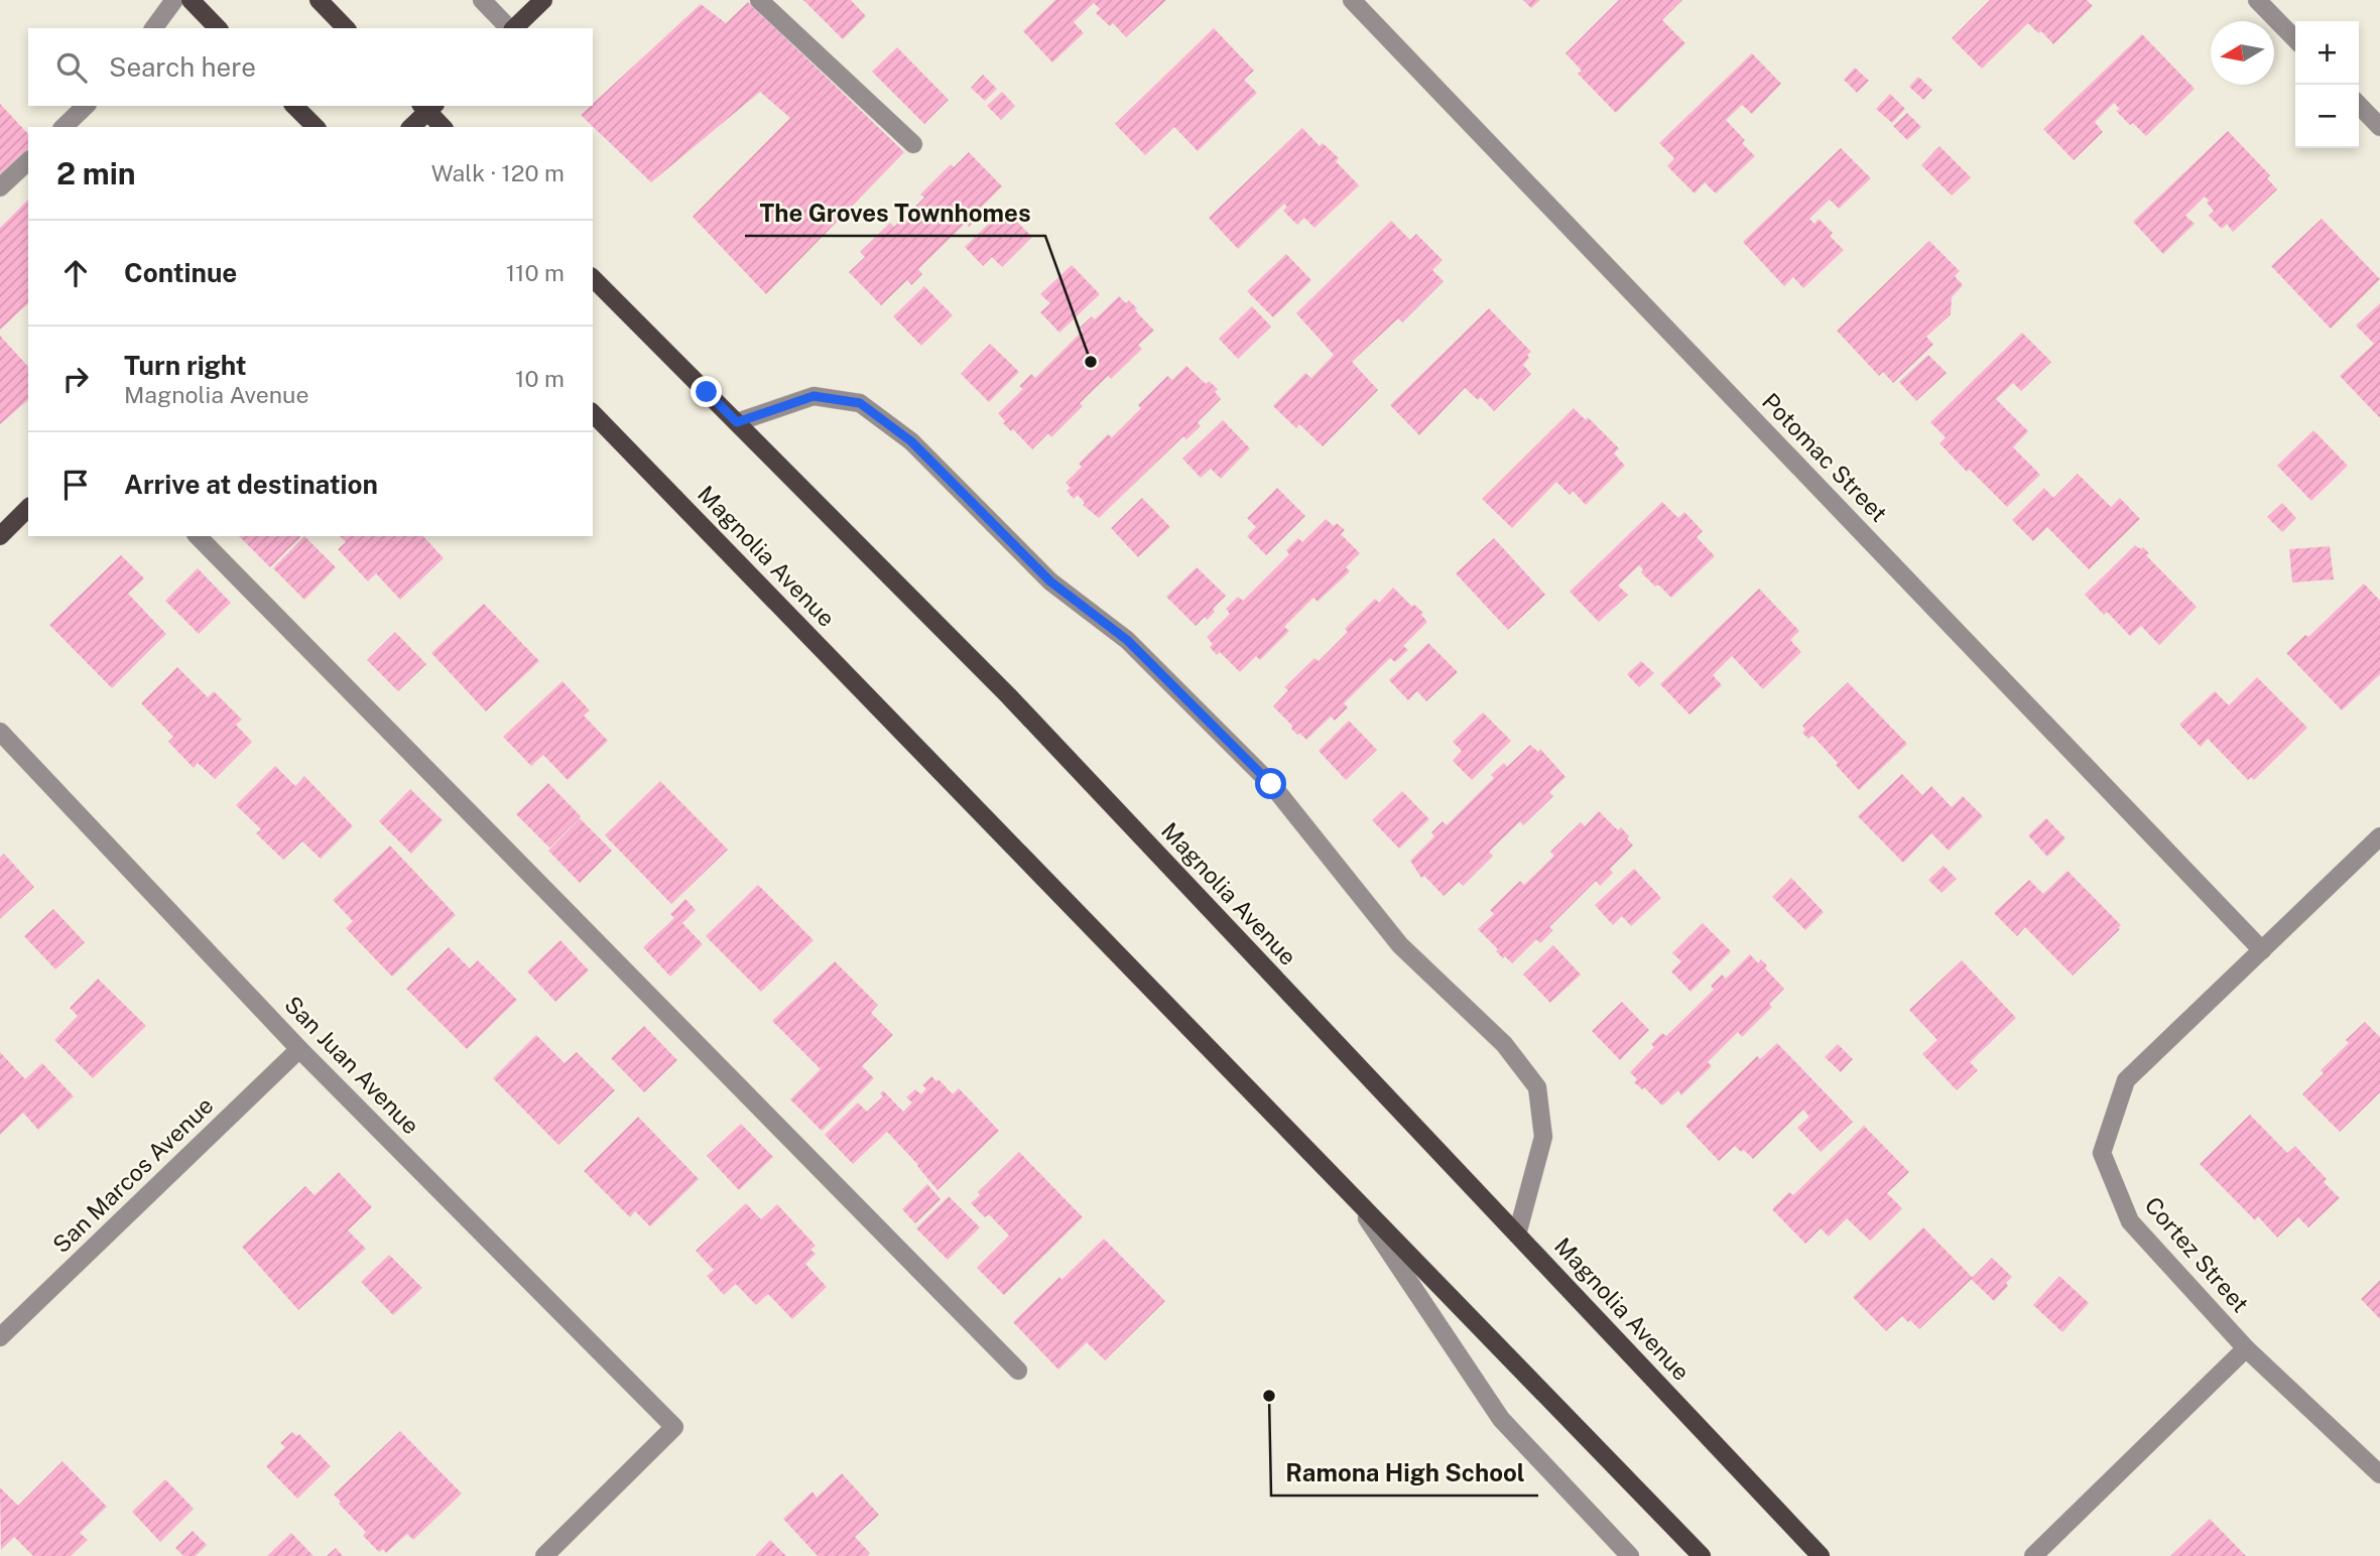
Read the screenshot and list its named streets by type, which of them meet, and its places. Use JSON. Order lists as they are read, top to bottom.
{
  "streets": {
    "main road": ["Magnolia Avenue"],
    "street": [
      "Potomac Street",
      "San Juan Avenue",
      "San Marcos Avenue",
      "Cortez Street"
    ]
  },
  "crossings": [
    ["Potomac Street", "Cortez Street"],
    ["San Juan Avenue", "San Marcos Avenue"]
  ],
  "places": ["The Groves Townhomes", "Ramona High School"],
  "north": "left",
  "page": {
    "map_buttons": ["+", "−"],
    "search": "Search here",
    "heading": ["2 min", "Walk · 120 m"],
    "list": [
      ["Continue", "110 m"],
      ["Turn right", "Magnolia Avenue", "10 m"],
      "Arrive at destination"
    ]
  }
}
